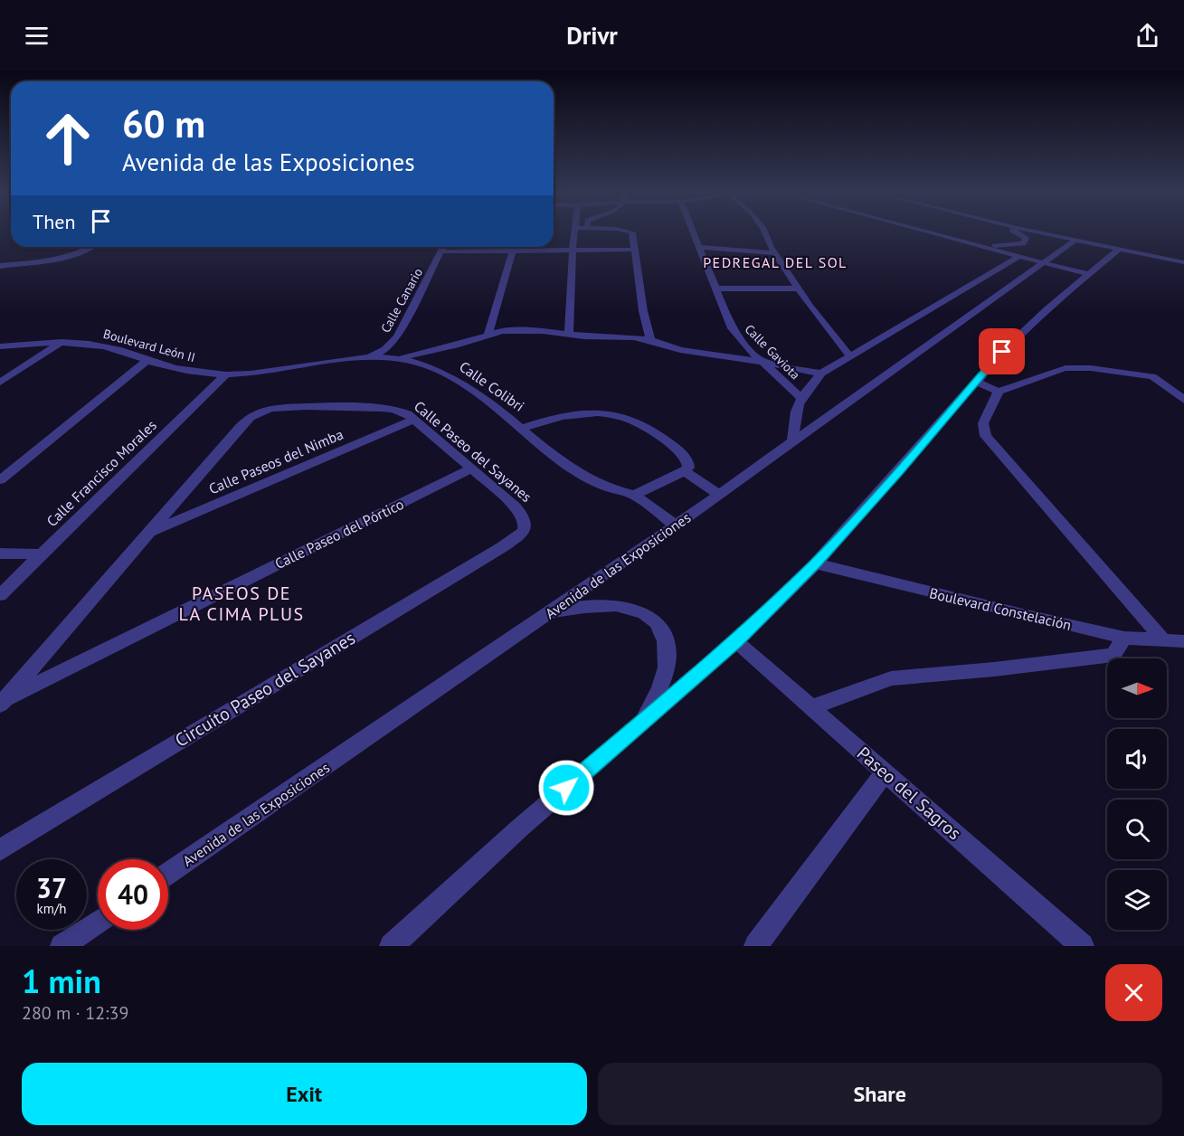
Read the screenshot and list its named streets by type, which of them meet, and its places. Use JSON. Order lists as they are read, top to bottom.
{
  "streets": {
    "street": [
      "Calle Canario",
      "Boulevard León II",
      "Calle Gaviota",
      "Calle Colibri",
      "Calle Paseo del Sayanes",
      "Calle Paseos del Nimba",
      "Calle Francisco Morales",
      "Calle Paseo del Pórtico",
      "Avenida de las Exposiciones",
      "Boulevard Constelación",
      "Circuito Paseo del Sayanes",
      "Paseo del Sagros"
    ]
  },
  "crossings": [
    ["Calle Canario", "Calle Colibri"],
    ["Boulevard León II", "Calle Colibri"],
    ["Boulevard León II", "Calle Francisco Morales"],
    ["Calle Colibri", "Calle Francisco Morales"],
    ["Calle Colibri", "Avenida de las Exposiciones"],
    ["Calle Paseo del Sayanes", "Calle Paseos del Nimba"],
    ["Calle Paseo del Sayanes", "Calle Paseo del Pórtico"],
    ["Calle Paseo del Sayanes", "Circuito Paseo del Sayanes"]
  ],
  "districts": ["PEDREGAL DEL SOL", "PASEOS DE LA CIMA PLUS"],
  "north": "right",
  "page": {
    "header": "Drivr",
    "turn": ["60 m", "Avenida de las Exposiciones"],
    "then": "Then",
    "speed": "37 km/h",
    "limit": "40",
    "heading": ["1 min", "280 m · 12:39"],
    "buttons": ["Exit", "Share"]
  }
}
